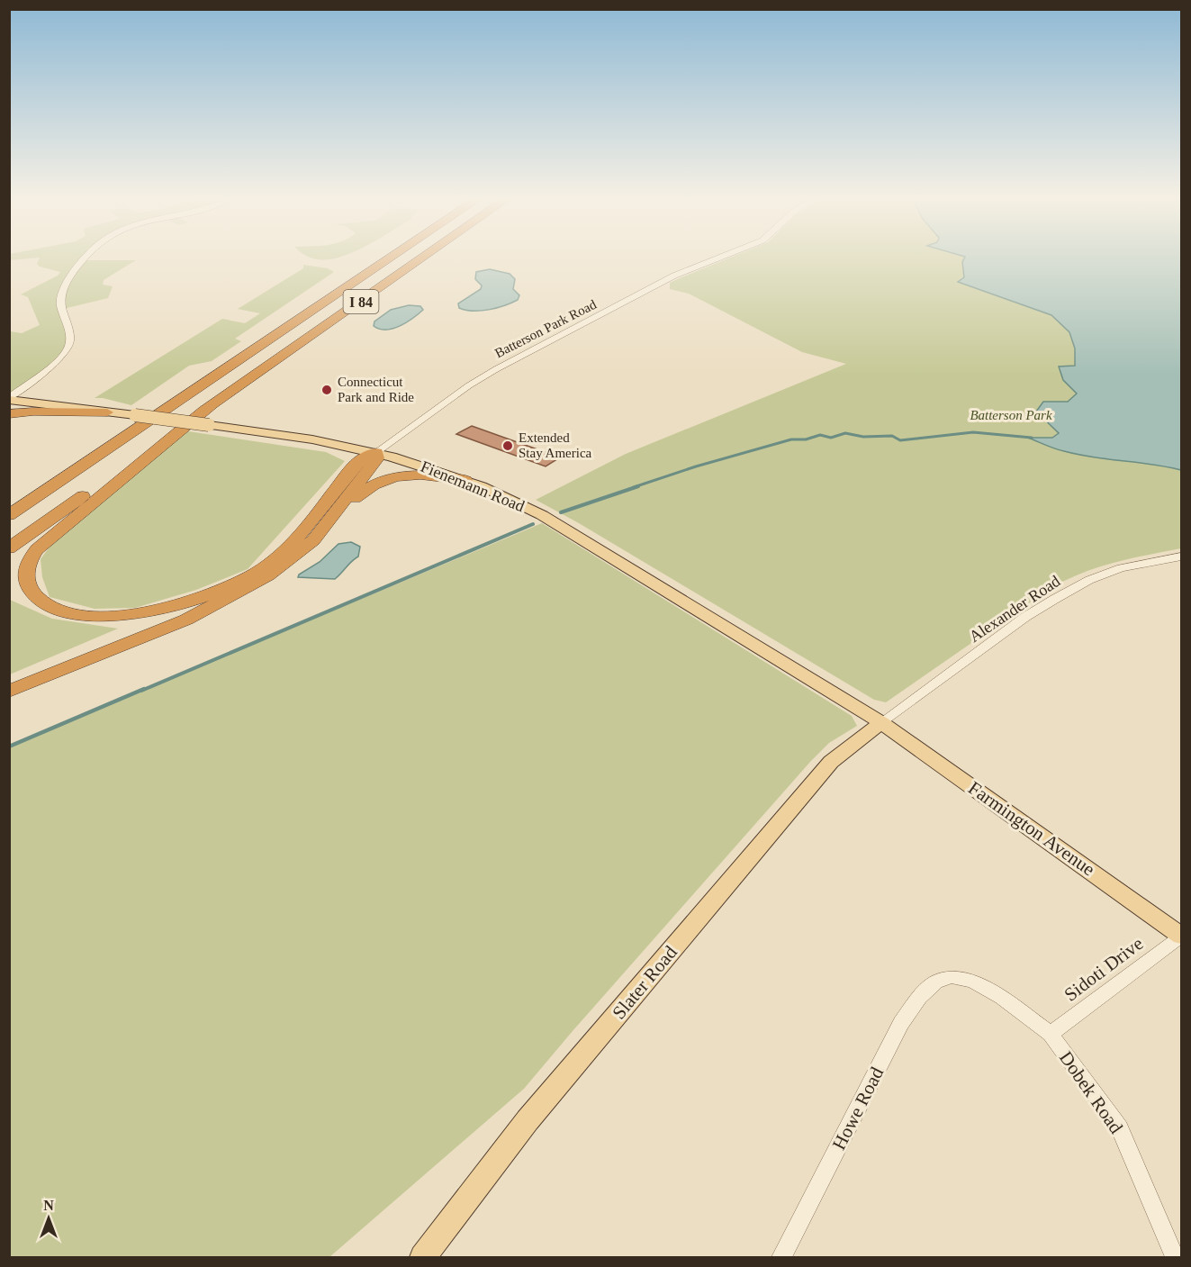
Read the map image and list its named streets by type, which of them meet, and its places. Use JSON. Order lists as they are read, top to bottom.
{
  "streets": {
    "highway": ["I 84"],
    "main road": ["Fienemann Road", "Farmington Avenue", "Slater Road"],
    "street": [
      "Batterson Park Road",
      "Alexander Road",
      "Sidoti Drive",
      "Dobek Road",
      "Howe Road"
    ]
  },
  "crossings": [
    ["Batterson Park Road", "Fienemann Road"],
    ["Fienemann Road", "Alexander Road"],
    ["Fienemann Road", "Farmington Avenue"],
    ["Fienemann Road", "Slater Road"],
    ["Alexander Road", "Farmington Avenue"],
    ["Alexander Road", "Slater Road"],
    ["Farmington Avenue", "Sidoti Drive"],
    ["Farmington Avenue", "Slater Road"],
    ["Sidoti Drive", "Dobek Road"],
    ["Dobek Road", "Howe Road"]
  ],
  "parks": ["Batterson Park"],
  "places": ["Connecticut Park and Ride", "Extended Stay America"],
  "north": "top"
}
